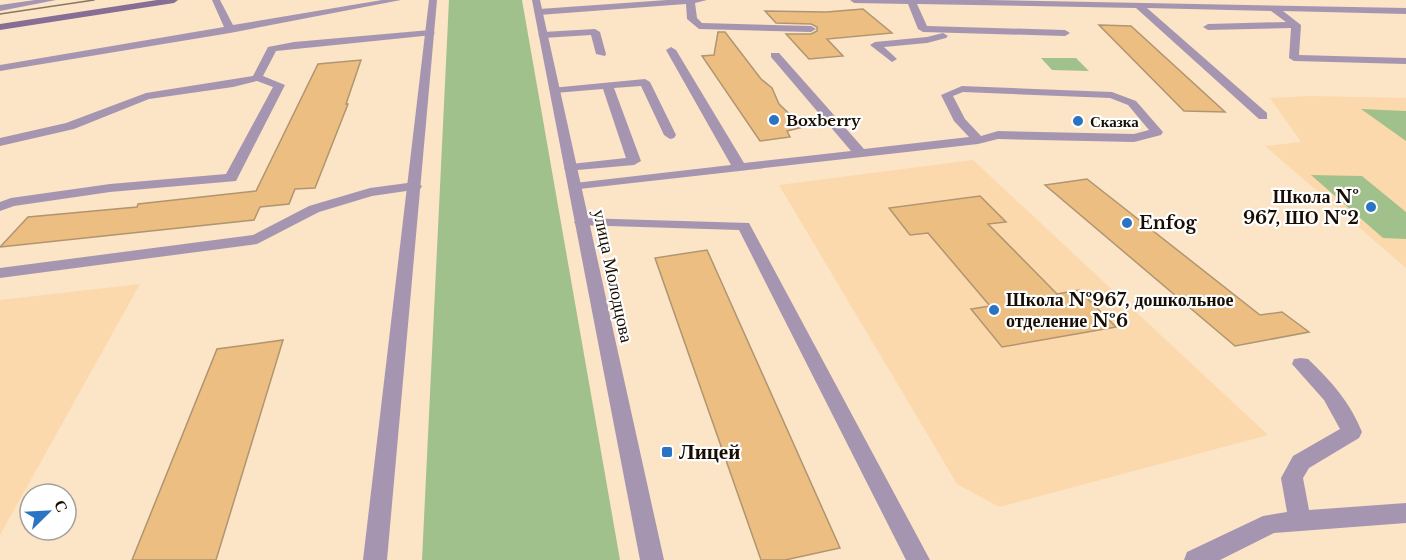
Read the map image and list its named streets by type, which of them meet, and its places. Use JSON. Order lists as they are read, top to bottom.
{
  "streets": {
    "street": ["улица Молодцова"]
  },
  "places": {
    "other": [
      "Boxberry",
      "Сказка",
      "Школа № 967, ШО №2",
      "Enfog",
      "Школа №967, дошкольное отделение №6"
    ],
    "transit": ["Лицей"]
  },
  "north": "top right"
}
